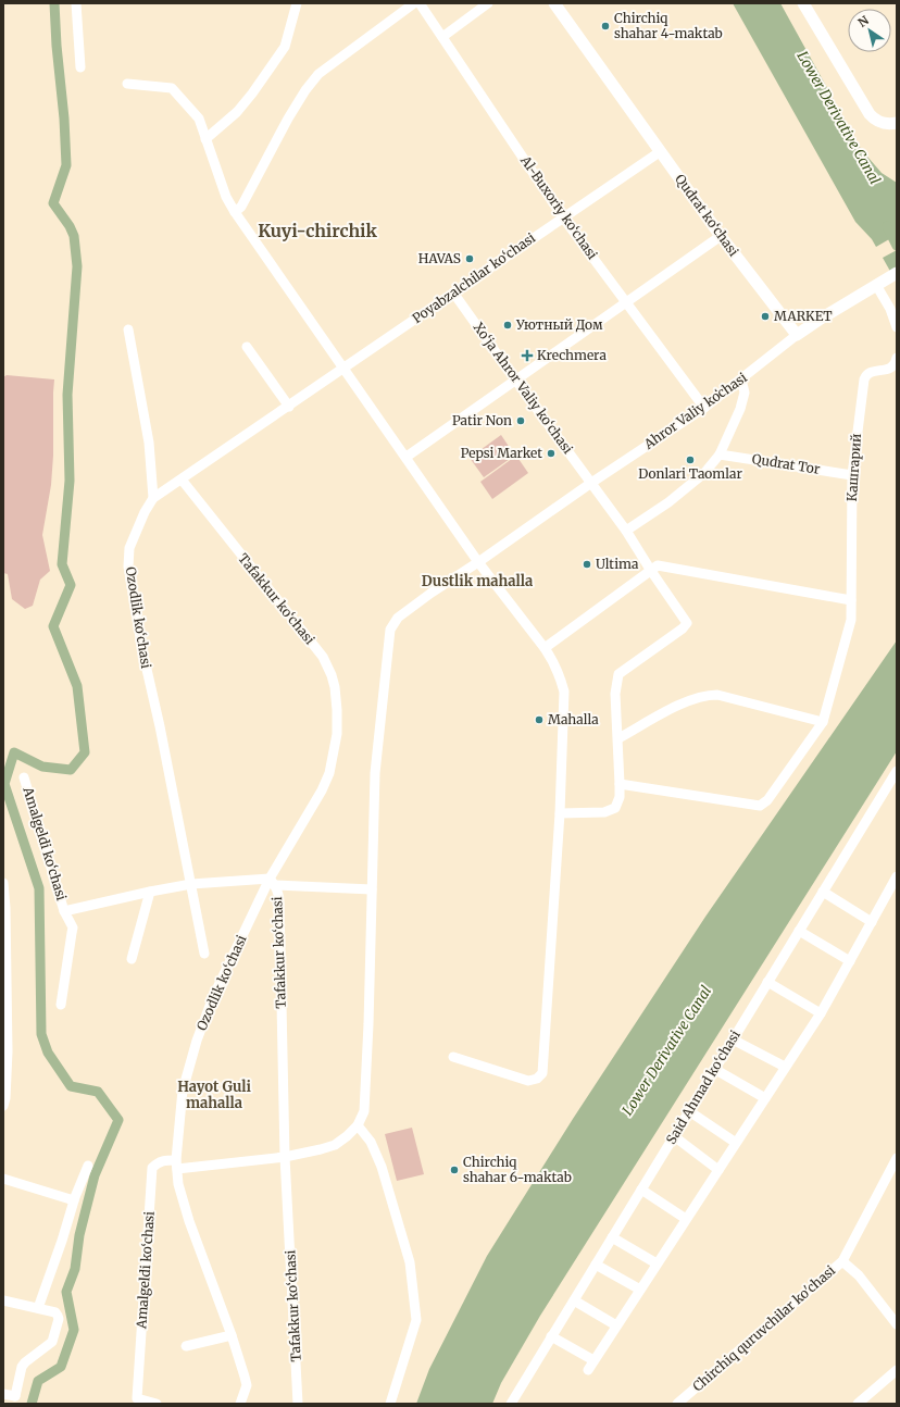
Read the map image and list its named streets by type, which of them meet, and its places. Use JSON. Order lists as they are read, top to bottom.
{
  "streets": {
    "street": [
      "Al-Buxoriy ko‘chasi",
      "Qudrat ko‘chasi",
      "Poyabzalchilar ko‘chasi",
      "Xo‘ja Ahror Valiy ko‘chasi",
      "Ahror Valiy koʻchasi",
      "Qudrat Tor",
      "Кашгарий",
      "Tafakkur ko‘chasi",
      "Ozodlik ko‘chasi",
      "Amalgeldi ko‘chasi",
      "Said Ahmad ko‘chasi",
      "Chirchiq quruvchilar ko'chasi"
    ]
  },
  "crossings": [
    ["Al-Buxoriy ko‘chasi", "Poyabzalchilar ko‘chasi"],
    ["Al-Buxoriy ko‘chasi", "Ahror Valiy koʻchasi"],
    ["Qudrat ko‘chasi", "Poyabzalchilar ko‘chasi"],
    ["Qudrat ko‘chasi", "Ahror Valiy koʻchasi"],
    ["Poyabzalchilar ko‘chasi", "Xo‘ja Ahror Valiy ko‘chasi"],
    ["Poyabzalchilar ko‘chasi", "Tafakkur ko‘chasi"],
    ["Poyabzalchilar ko‘chasi", "Ozodlik ko‘chasi"],
    ["Xo‘ja Ahror Valiy ko‘chasi", "Ahror Valiy koʻchasi"],
    ["Qudrat Tor", "Кашгарий"],
    ["Tafakkur ko‘chasi", "Ozodlik ko‘chasi"],
    ["Ozodlik ko‘chasi", "Amalgeldi ko‘chasi"]
  ],
  "districts": ["Kuyi-chirchik", "Dustlik mahalla", "Hayot Guli mahalla"],
  "water": ["Lower Derivative Canal"],
  "places": {
    "other": [
      "Chirchiq shahar 4-maktab",
      "HAVAS",
      "MARKET",
      "Уютный Дом",
      "Patir Non",
      "Pepsi Market",
      "Donlari Taomlar",
      "Ultima",
      "Mahalla",
      "Chirchiq shahar 6-maktab"
    ],
    "health": ["Krechmera"]
  },
  "north": "top left"
}
